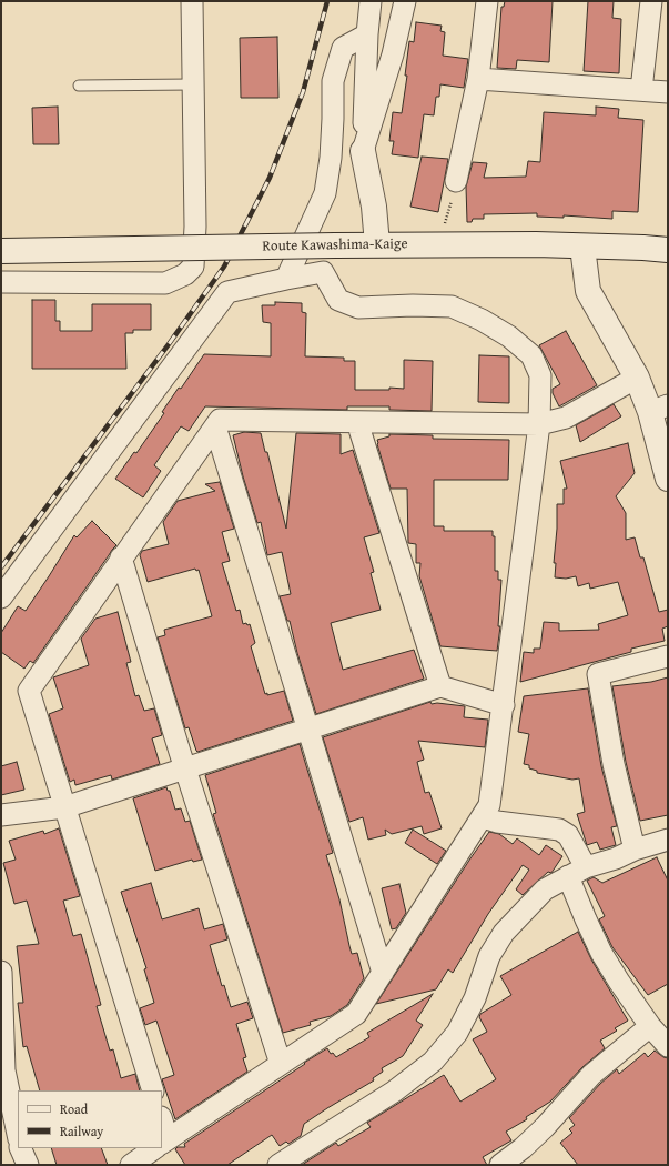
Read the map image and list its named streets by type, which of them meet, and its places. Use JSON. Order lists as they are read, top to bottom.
{
  "streets": {
    "main road": ["Route Kawashima-Kaige"]
  },
  "legend": ["Road", "Railway"]
}
